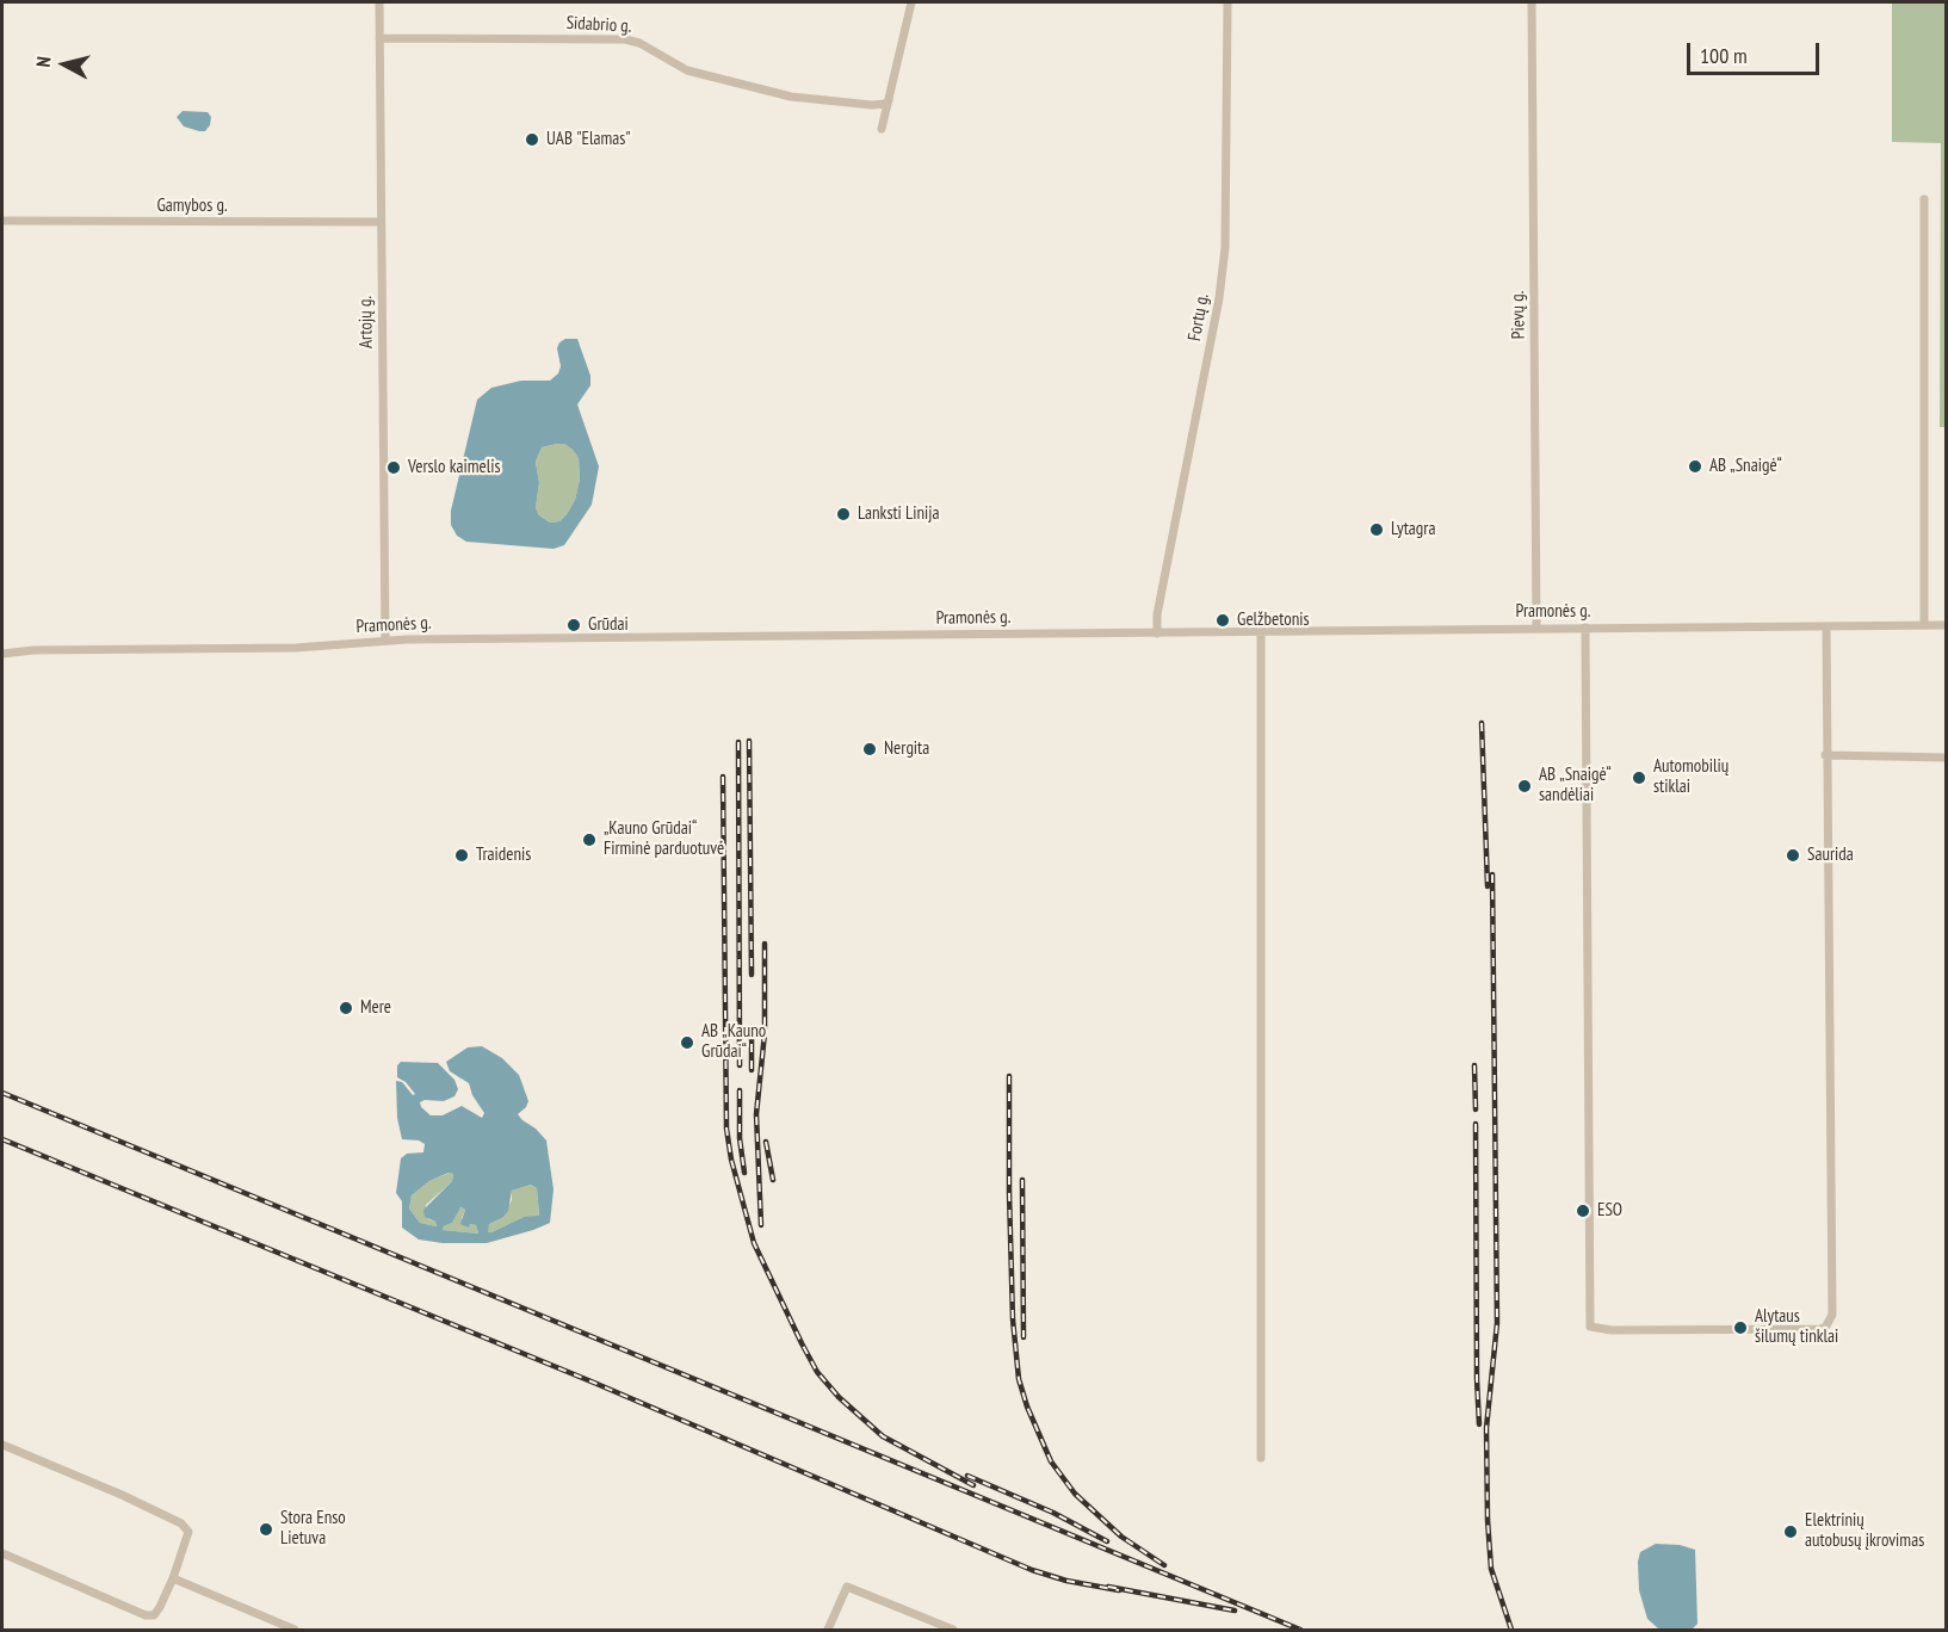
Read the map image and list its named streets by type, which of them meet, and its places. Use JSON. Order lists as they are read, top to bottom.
{
  "streets": {
    "street": [
      "Sidabrio g.",
      "Gamybos g.",
      "Pievų g.",
      "Fortų g.",
      "Artojų g.",
      "Pramonės g."
    ]
  },
  "crossings": [
    ["Sidabrio g.", "Artojų g."],
    ["Gamybos g.", "Artojų g."],
    ["Pievų g.", "Pramonės g."],
    ["Fortų g.", "Pramonės g."],
    ["Artojų g.", "Pramonės g."]
  ],
  "places": [
    "UAB \"Elamas\"",
    "AB „Snaigė“",
    "Verslo kaimelis",
    "Lanksti Linija",
    "Lytagra",
    "Gelžbetonis",
    "Grūdai",
    "Nergita",
    "Automobilių stiklai",
    "AB „Snaigė“ sandėliai",
    "„Kauno Grūdai“ Firminė parduotuvė",
    "Traidenis",
    "Saurida",
    "Mere",
    "AB „Kauno Grūdai“",
    "ESO",
    "Alytaus šilumų tinklai",
    "Stora Enso Lietuva",
    "Elektrinių autobusų įkrovimas"
  ],
  "scale_bar": "100 m",
  "north": "left"
}
